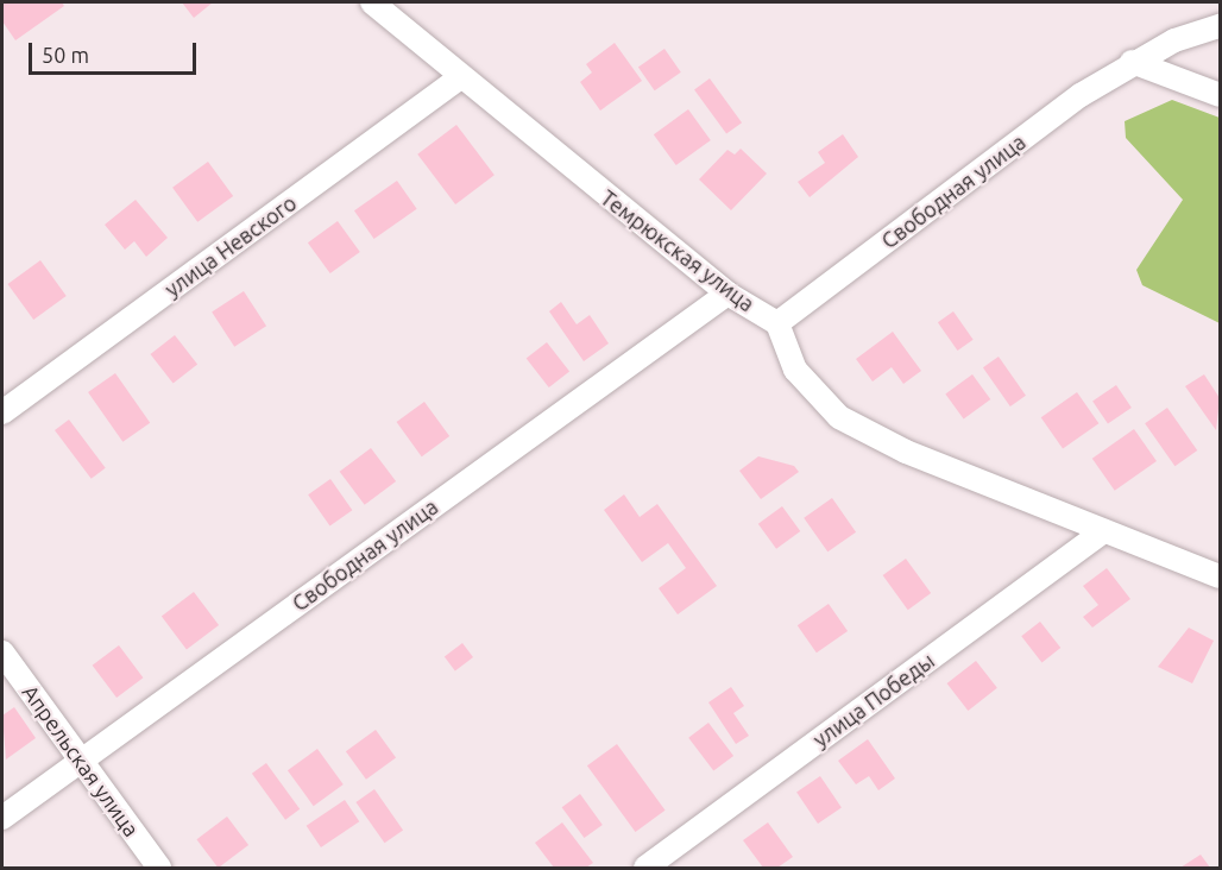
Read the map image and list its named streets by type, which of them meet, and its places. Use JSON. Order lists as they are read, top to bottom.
{
  "streets": {
    "street": [
      "Свободная улица",
      "улица Невского",
      "Темрюкская улица",
      "улица Победы",
      "Апрельская улица"
    ]
  },
  "crossings": [
    ["Свободная улица", "Темрюкская улица"],
    ["Свободная улица", "Апрельская улица"],
    ["улица Невского", "Темрюкская улица"],
    ["Темрюкская улица", "улица Победы"]
  ],
  "scale_bar": "50 m"
}
